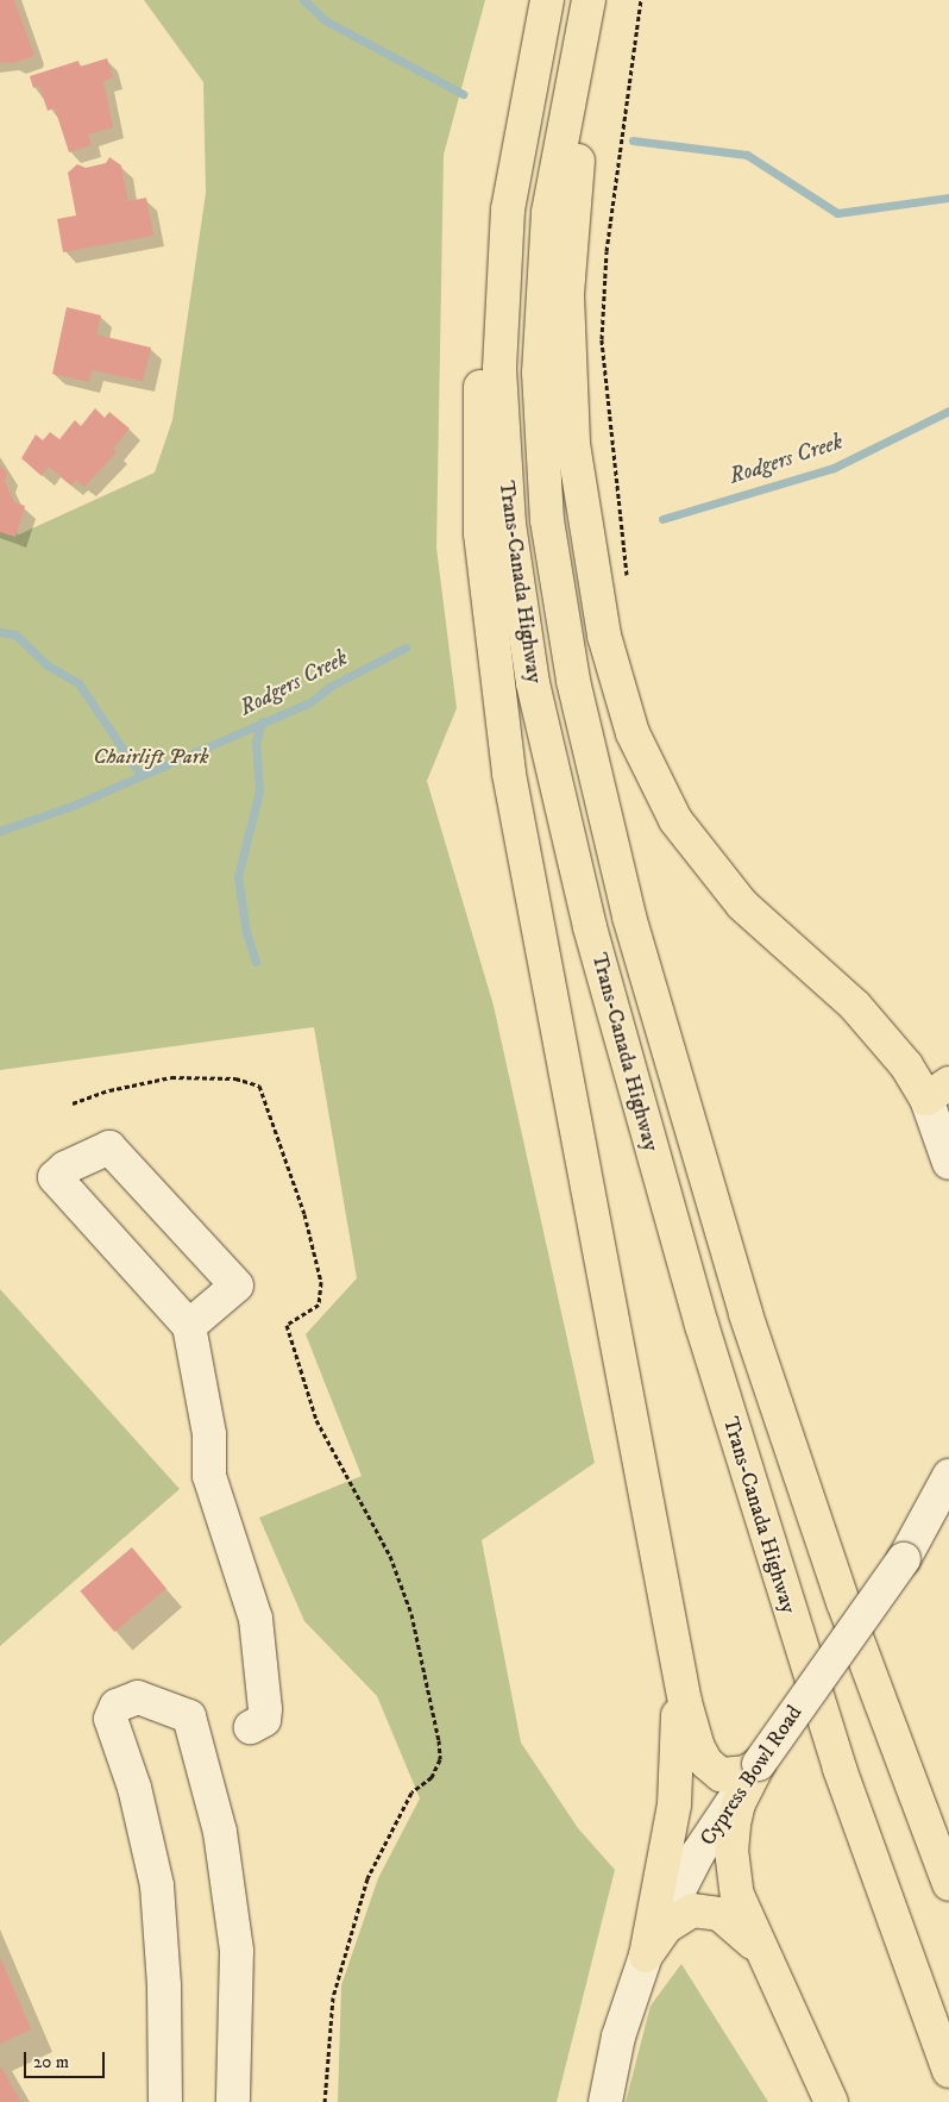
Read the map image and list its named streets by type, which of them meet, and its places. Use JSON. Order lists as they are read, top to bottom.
{
  "streets": {
    "highway": ["Trans-Canada Highway"],
    "street": ["Cypress Bowl Road"]
  },
  "water": ["Rodgers Creek"],
  "parks": ["Chairlift Park"],
  "scale_bar": "20 m"
}
